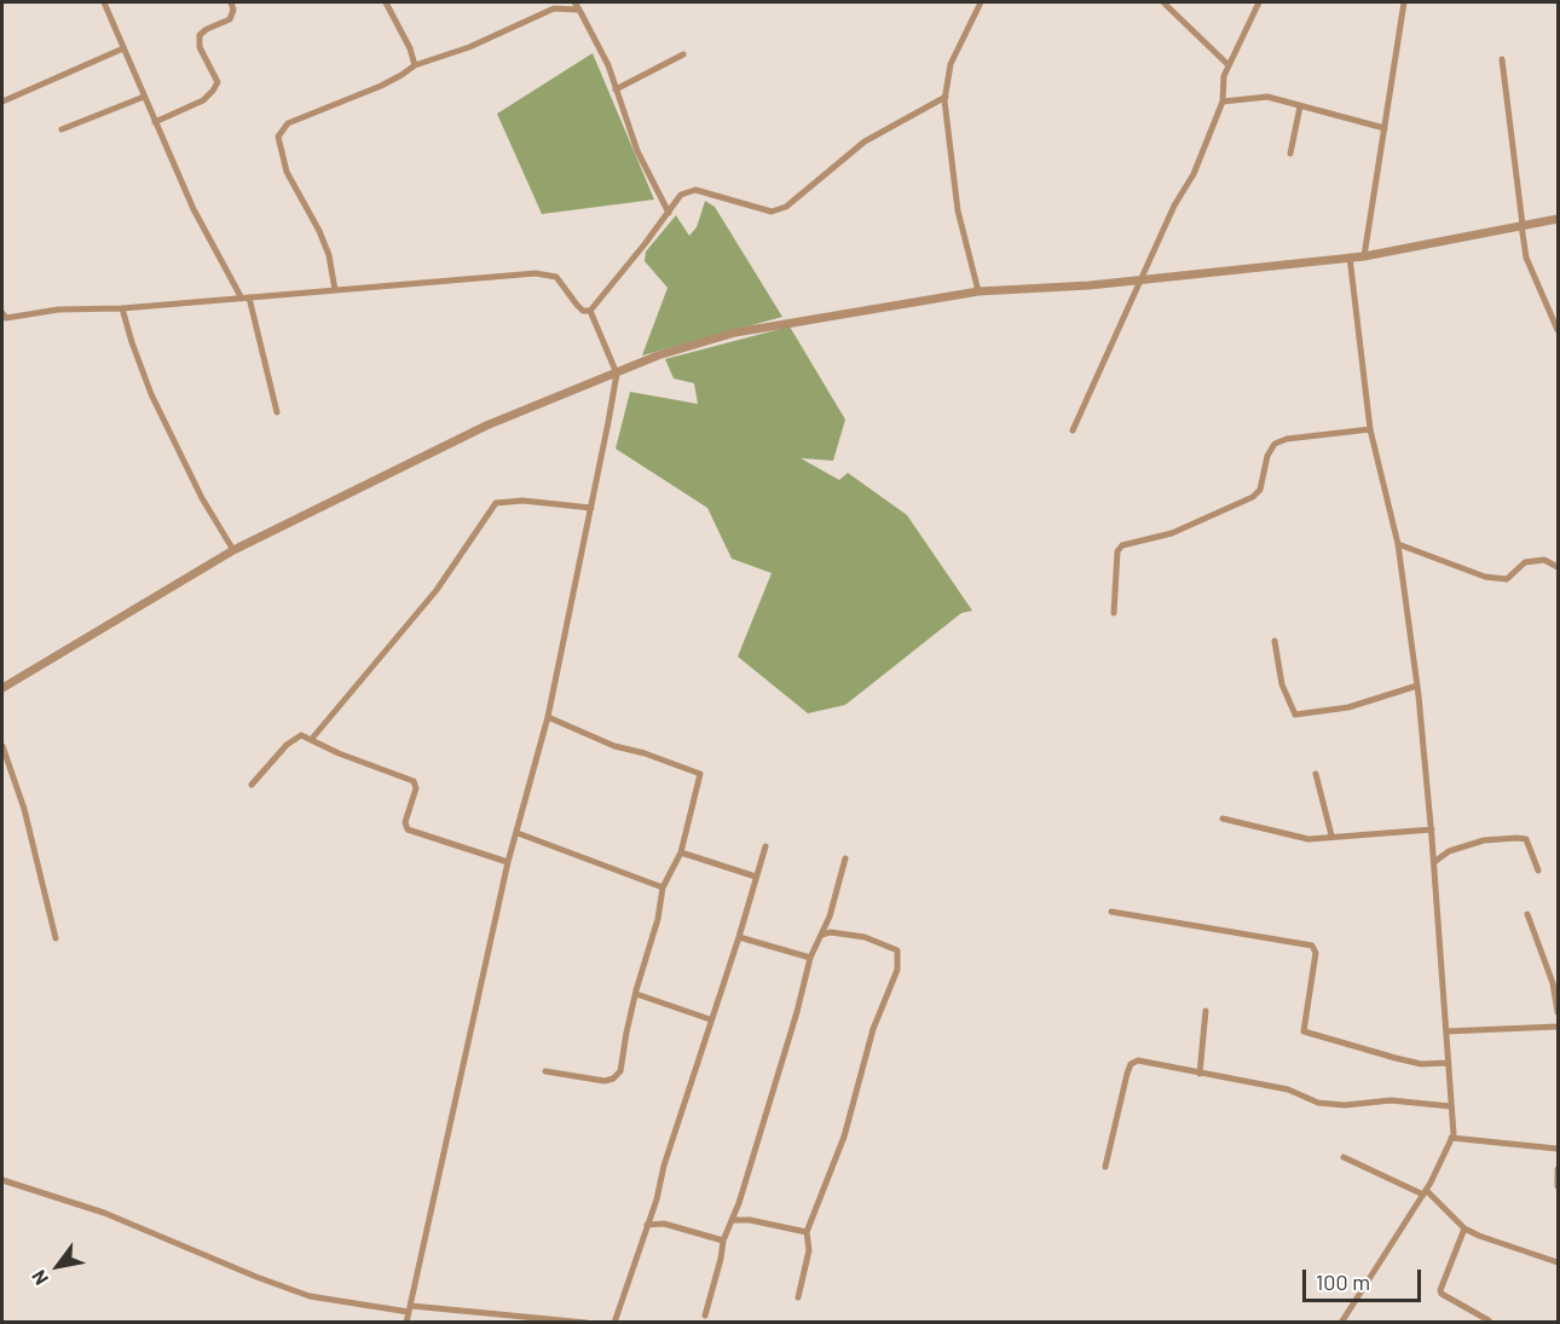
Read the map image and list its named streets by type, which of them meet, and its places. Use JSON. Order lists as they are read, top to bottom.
{
  "scale_bar": "100 m",
  "north": "bottom left"
}
